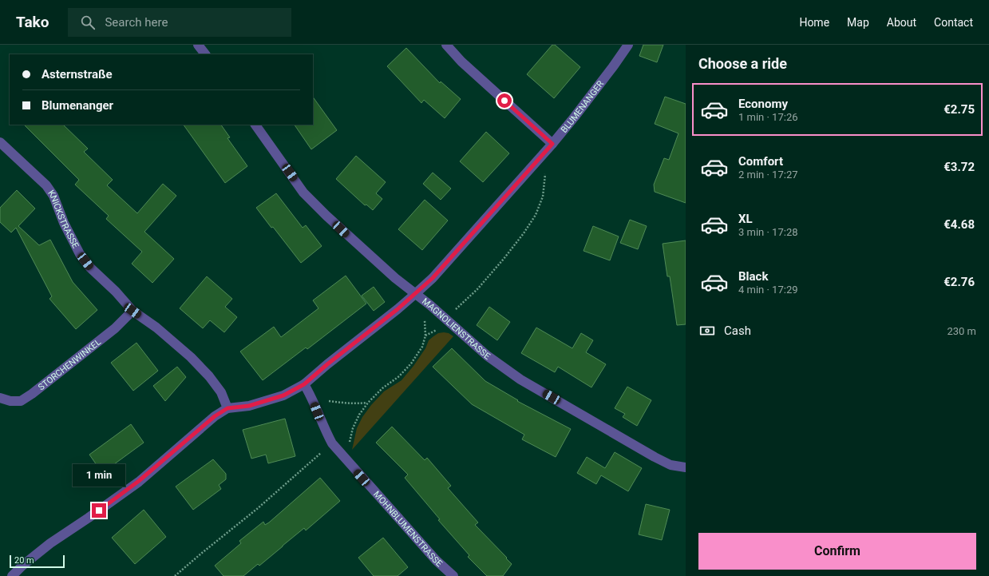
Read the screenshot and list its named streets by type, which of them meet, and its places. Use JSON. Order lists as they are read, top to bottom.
{
  "streets": {
    "street": [
      "BLUMENANGER",
      "KNICKSTRASSE",
      "MAGNOLIENSTRASSE",
      "STORCHENWINKEL",
      "MOHNBLUMENSTRASSE"
    ]
  },
  "crossings": [
    ["BLUMENANGER", "KNICKSTRASSE"],
    ["BLUMENANGER", "MAGNOLIENSTRASSE"],
    ["BLUMENANGER", "MOHNBLUMENSTRASSE"],
    ["KNICKSTRASSE", "STORCHENWINKEL"]
  ],
  "scale_bar": "20 m",
  "page": {
    "header": "Tako",
    "search": "Search here",
    "nav": [
      "Home",
      "Map",
      "About",
      "Contact"
    ],
    "heading": "Choose a ride",
    "banner": ["Asternstraße", "Blumenanger"],
    "list": [
      {
        "name": "Economy",
        "note": "1 min · 17:26",
        "value": "€2.75"
      },
      {
        "name": "Comfort",
        "note": "2 min · 17:27",
        "value": "€3.72"
      },
      {
        "name": "XL",
        "note": "3 min · 17:28",
        "value": "€4.68"
      },
      {
        "name": "Black",
        "note": "4 min · 17:29",
        "value": "€2.76"
      }
    ],
    "pay": ["Cash", "230 m"],
    "bubble": "1 min",
    "buttons": "Confirm",
    "scale": "20 m"
  }
}
